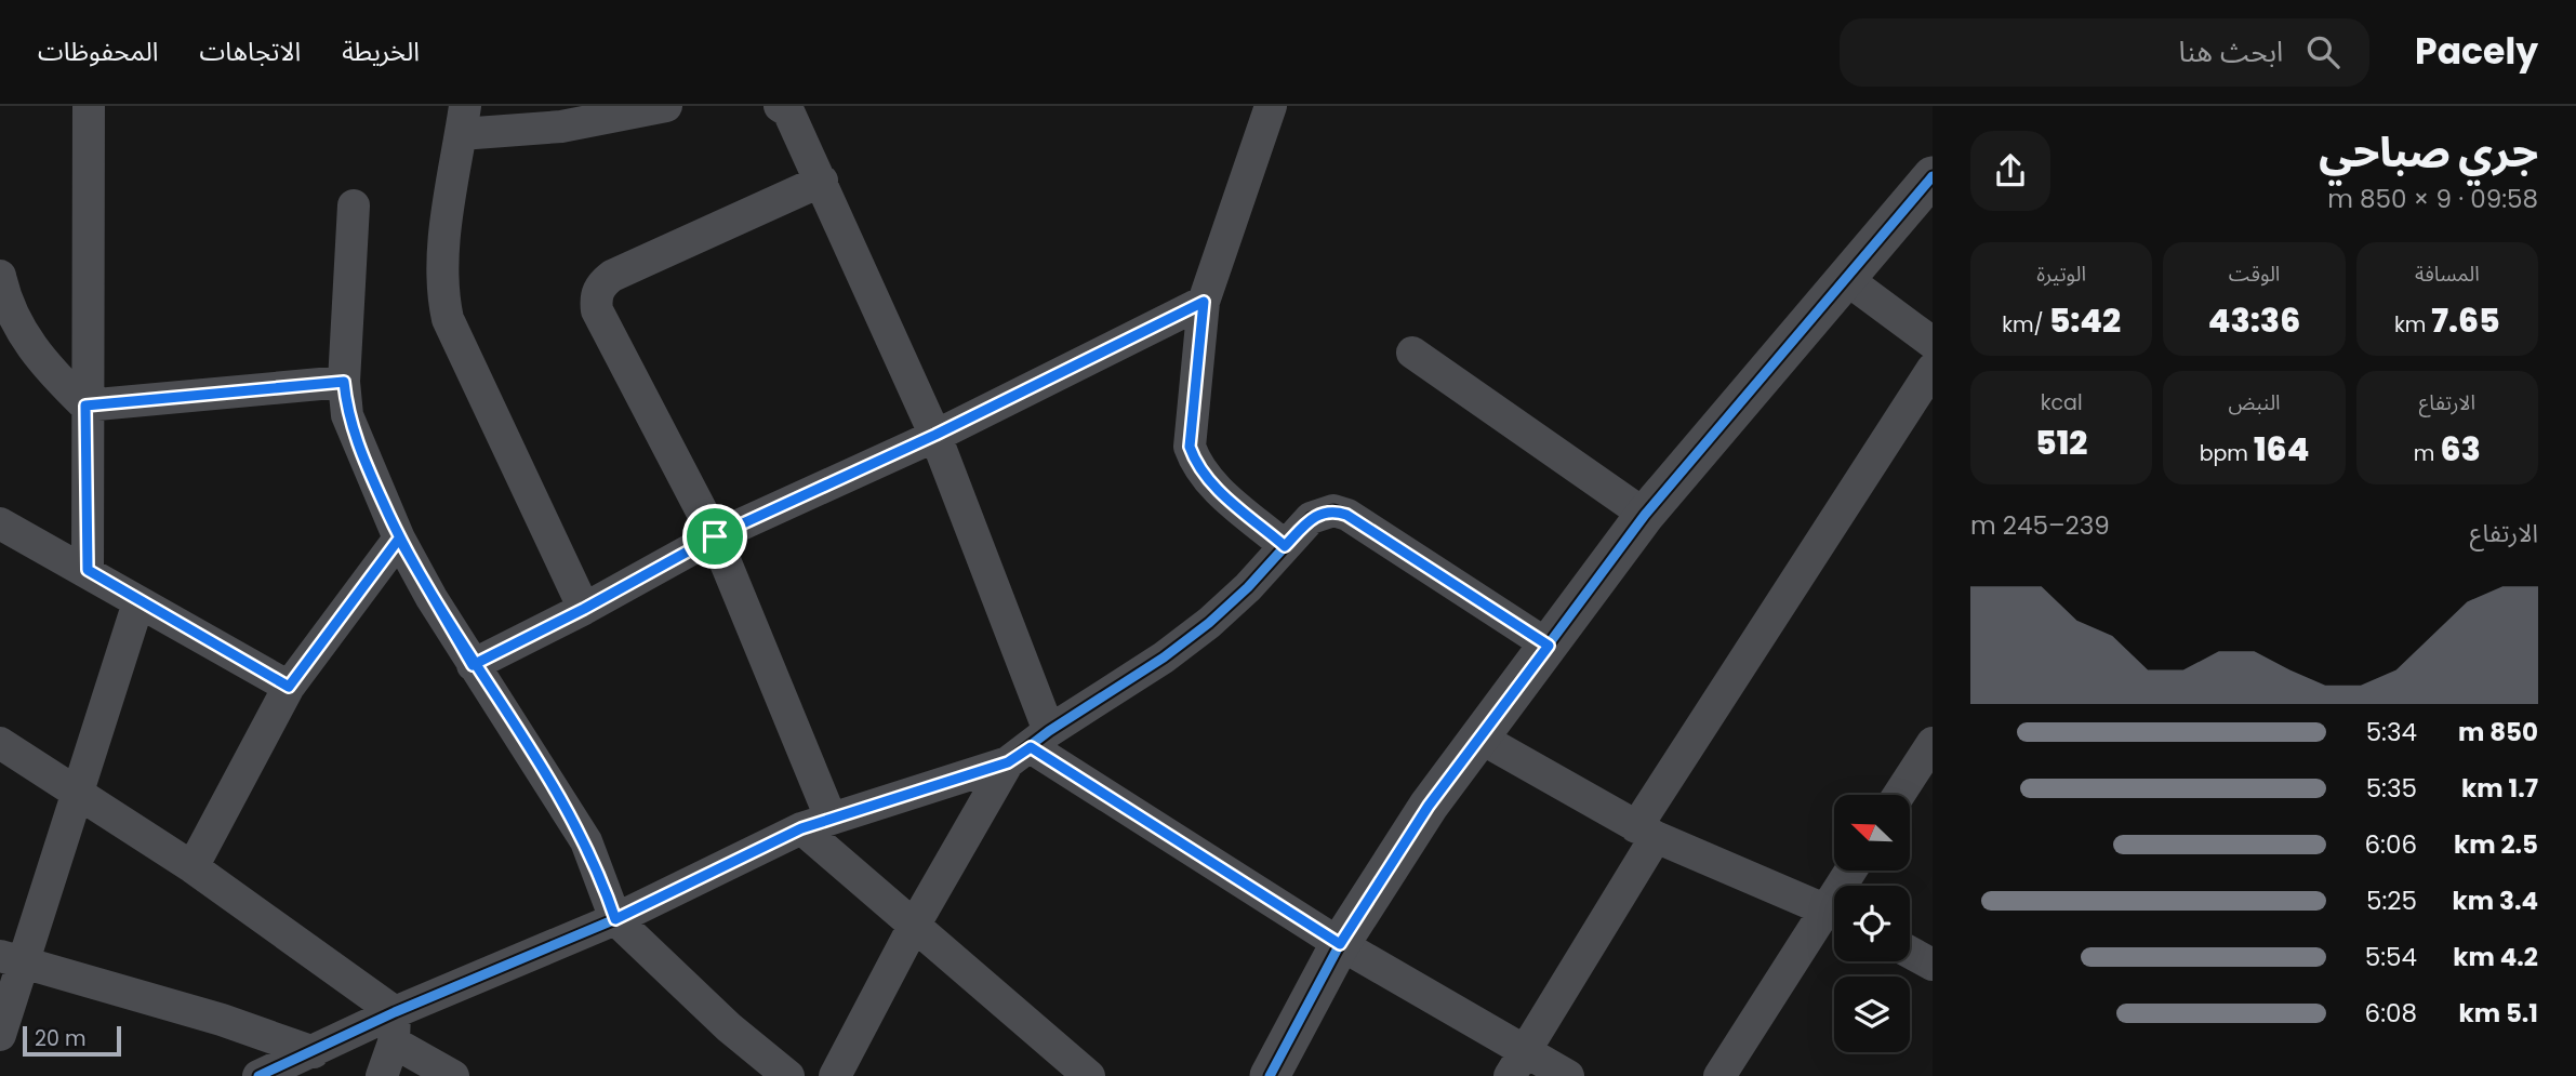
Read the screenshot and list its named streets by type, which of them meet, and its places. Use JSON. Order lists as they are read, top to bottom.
{
  "scale_bar": "20 m",
  "north": "top left",
  "page": {
    "header": "Pacely",
    "search": "ابحث هنا",
    "nav": ["الخريطة", "الاتجاهات", "المحفوظات"],
    "heading": ["جري صباحي", "09:58 · 9 × 850 m"],
    "stats": [
      ["المسافة", "7.65 km"],
      ["الوقت", "43:36"],
      ["الوتيرة", "5:42 /km"],
      ["الارتفاع", "63 m"],
      ["النبض", "164 bpm"],
      ["kcal", "512"]
    ],
    "chart": ["الارتفاع", "239–245 m"],
    "list": [
      {
        "name": "850 m",
        "note": "5:34"
      },
      {
        "name": "1.7 km",
        "note": "5:35"
      },
      {
        "name": "2.5 km",
        "note": "6:06"
      },
      {
        "name": "3.4 km",
        "note": "5:25"
      },
      {
        "name": "4.2 km",
        "note": "5:54"
      },
      {
        "name": "5.1 km",
        "note": "6:08"
      }
    ],
    "scale": "20 m"
  }
}
